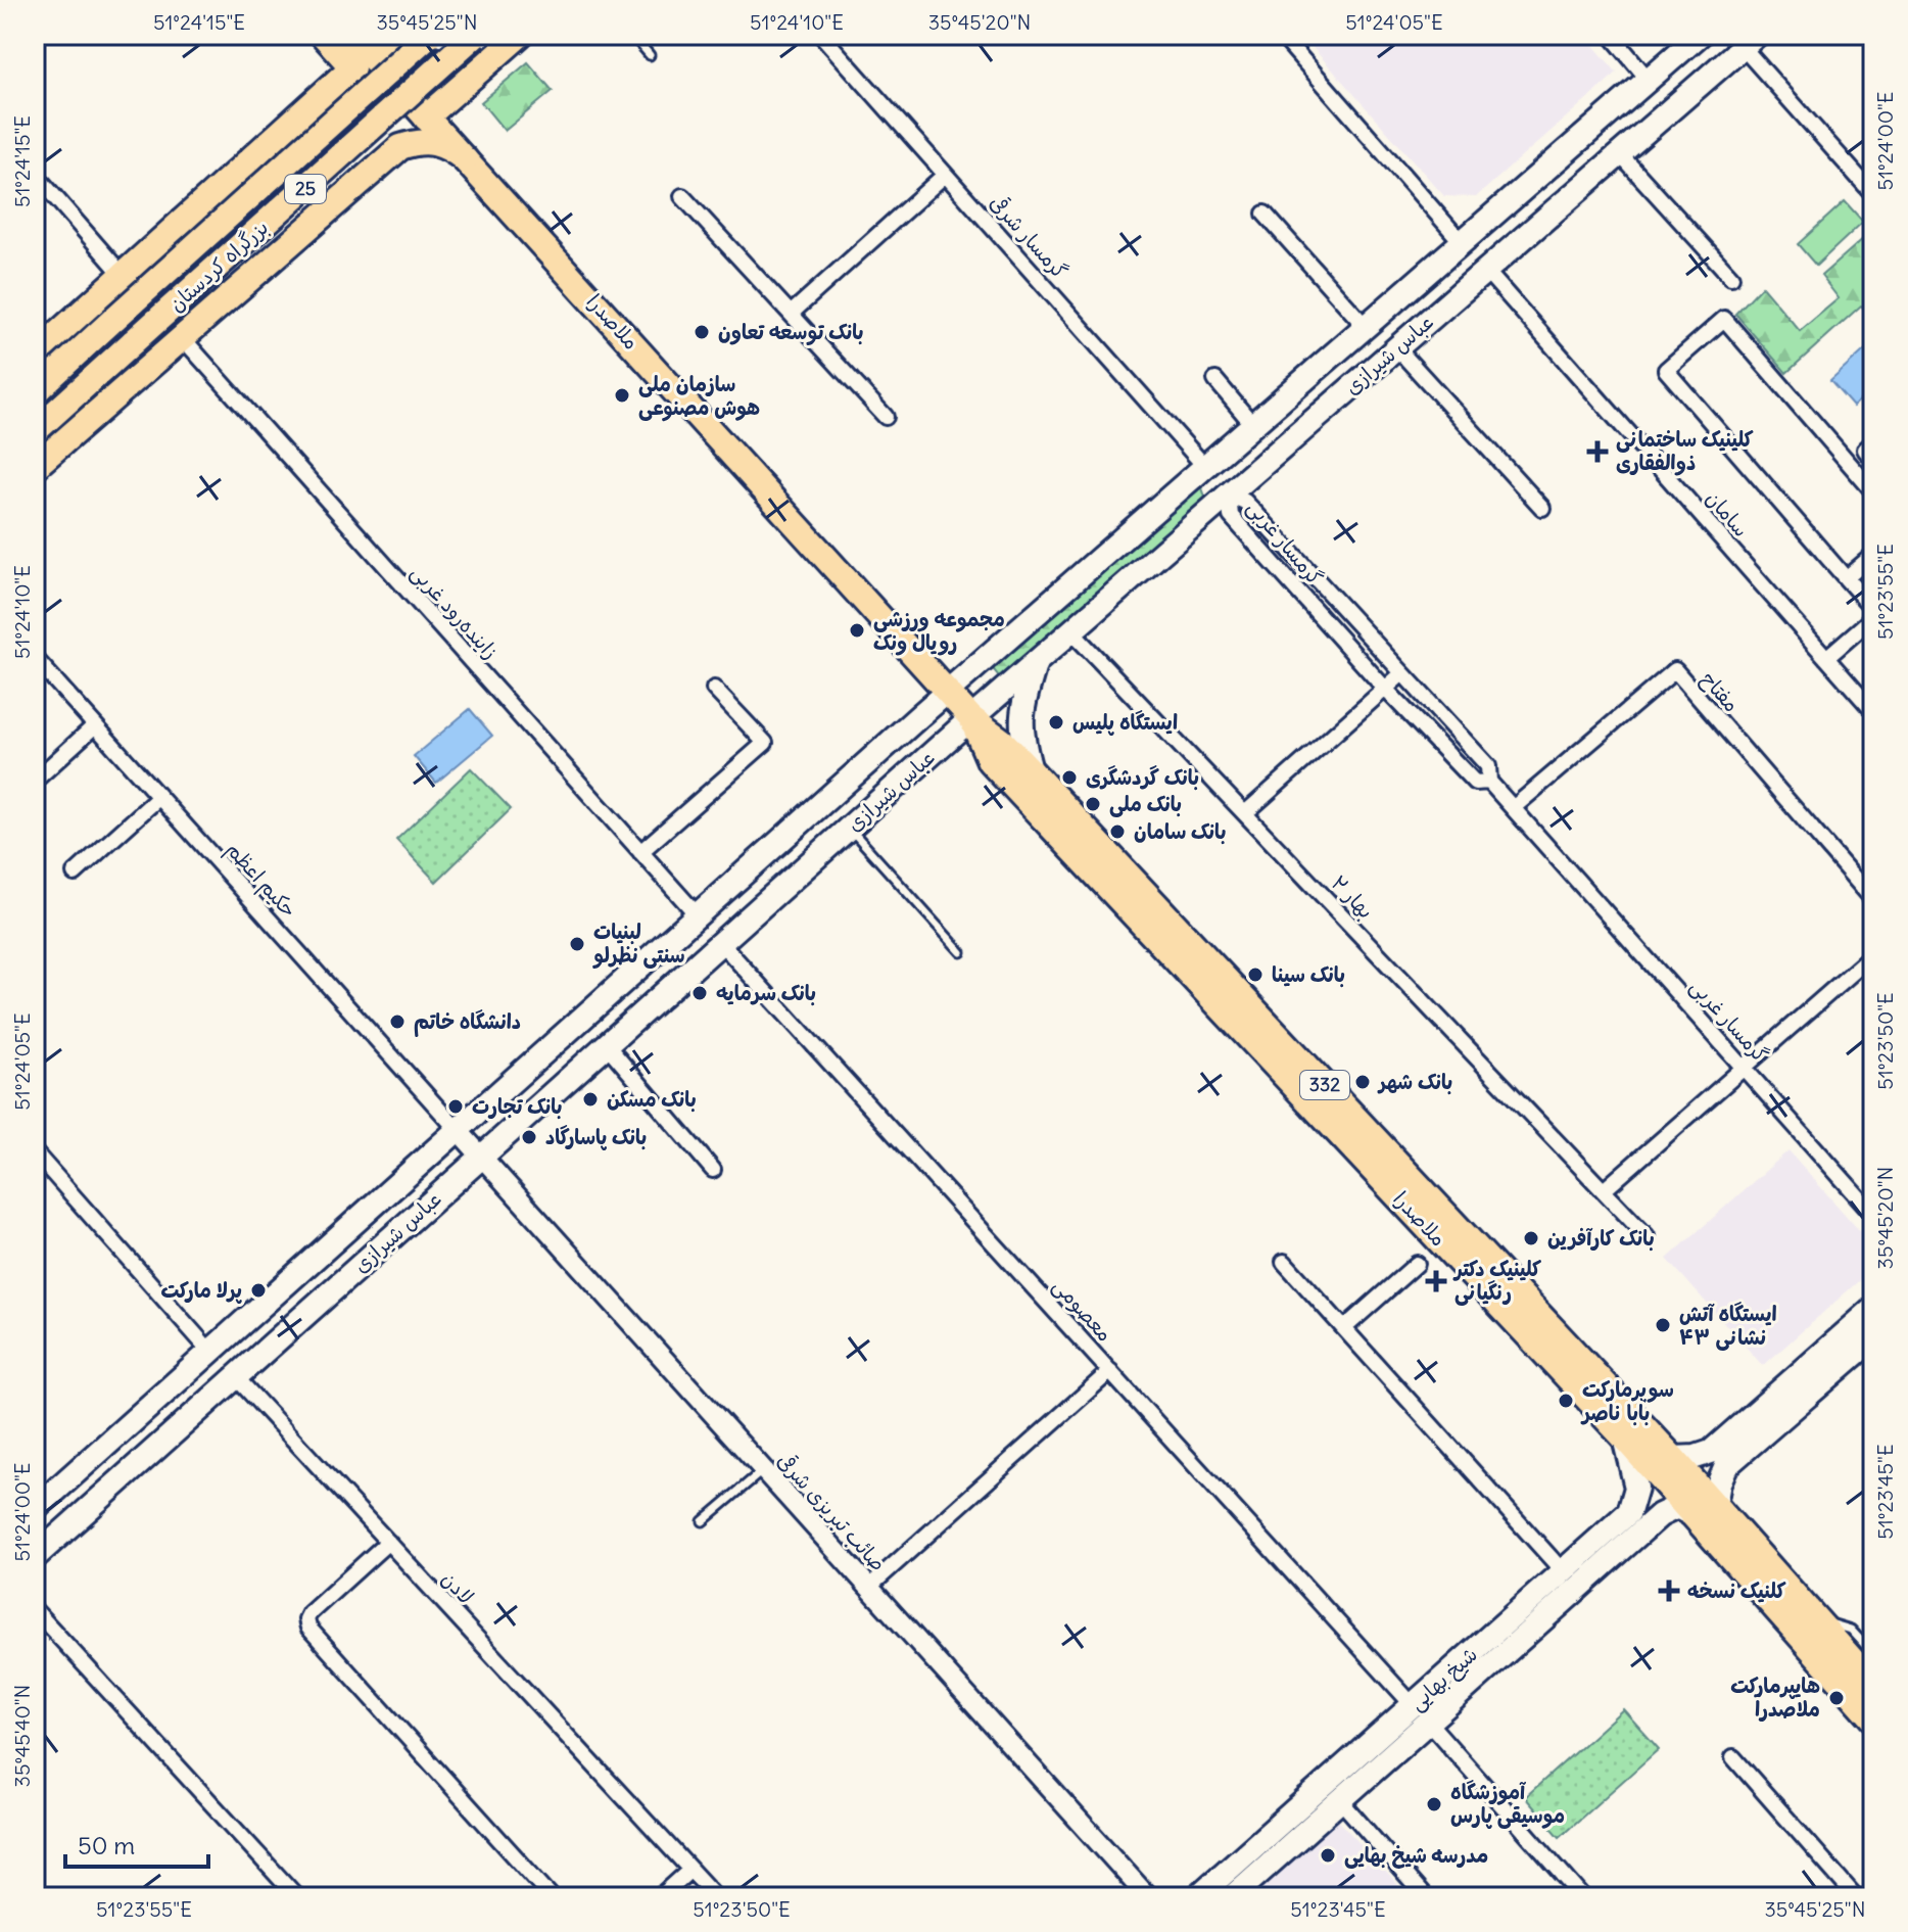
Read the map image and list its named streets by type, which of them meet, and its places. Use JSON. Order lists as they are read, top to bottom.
{
  "streets": {
    "main road": [
      "25",
      "بزرگراه کردستان",
      "ملاصدرا",
      "عباس شیرازی",
      "332",
      "شیخ بهایی"
    ],
    "street": [
      "گرمسار شرقی",
      "سامان",
      "گرمسار غربی",
      "زاینده‌رود غربی",
      "مفتاح",
      "حکیم اعظم",
      "بهار ۲",
      "معصومی",
      "صائب تبریزی شرقی",
      "لادن"
    ]
  },
  "crossings": [
    ["گرمسار شرقی", "عباس شیرازی"],
    ["ملاصدرا", "عباس شیرازی"],
    ["عباس شیرازی", "سامان"],
    ["عباس شیرازی", "گرمسار غربی"],
    ["عباس شیرازی", "زاینده‌رود غربی"],
    ["عباس شیرازی", "حکیم اعظم"],
    ["عباس شیرازی", "بهار ۲"],
    ["عباس شیرازی", "معصومی"],
    ["عباس شیرازی", "صائب تبریزی شرقی"],
    ["عباس شیرازی", "لادن"],
    ["گرمسار غربی", "مفتاح"],
    ["حکیم اعظم", "صائب تبریزی شرقی"],
    ["معصومی", "شیخ بهایی"]
  ],
  "places": {
    "other": [
      "بانک توسعه تعاون",
      "سازمان ملی هوش مصنوعی",
      "مجموعه ورزشی رویال ونک",
      "ایستگاه پلیس",
      "بانک گردشگری",
      "بانک ملی",
      "بانک سامان",
      "لبنیات سنتی نظرلو",
      "بانک سینا",
      "بانک سرمایه",
      "دانشگاه خاتم",
      "بانک شهر",
      "بانک مسکن",
      "بانک تجارت",
      "بانک پاسارگاد",
      "بانک کارآفرین",
      "پرلا مارکت",
      "ایستگاه آتش نشانی ۴۳",
      "سوپرمارکت بابا ناصر",
      "هایپرمارکت ملاصدرا",
      "آموزشگاه موسیقی پارس",
      "مدرسه شیخ بهایی"
    ],
    "health": ["کلینیک ساختمانی ذوالفقاری", "کلینیک دکتر رنگیانی", "کلنیک نسخه"]
  },
  "scale_bar": "50 m",
  "coordinates": [
    "51°24'15\"E",
    "35°45'25\"N",
    "51°24'10\"E",
    "35°45'20\"N",
    "51°24'05\"E",
    "51°24'00\"E",
    "51°23'55\"E",
    "51°23'50\"E",
    "51°23'45\"E",
    "35°45'40\"N"
  ]
}
